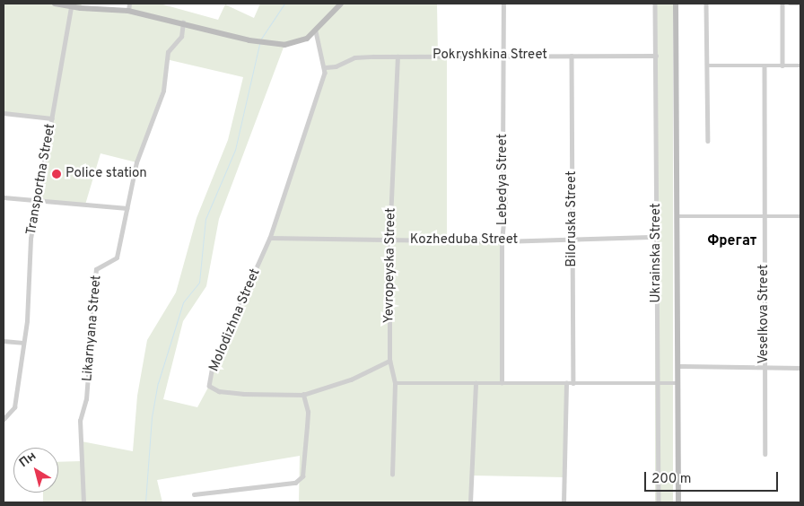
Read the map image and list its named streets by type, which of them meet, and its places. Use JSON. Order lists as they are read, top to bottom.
{
  "streets": {
    "street": [
      "Pokryshkina Street",
      "Transportna Street",
      "Lebedya Street",
      "Biloruska Street",
      "Kozheduba Street",
      "Ukrainska Street",
      "Yevropeyska Street",
      "Veselkova Street",
      "Molodizhna Street",
      "Likarnyana Street"
    ]
  },
  "crossings": [
    ["Pokryshkina Street", "Lebedya Street"],
    ["Pokryshkina Street", "Biloruska Street"],
    ["Pokryshkina Street", "Ukrainska Street"],
    ["Pokryshkina Street", "Yevropeyska Street"],
    ["Pokryshkina Street", "Molodizhna Street"],
    ["Lebedya Street", "Kozheduba Street"],
    ["Biloruska Street", "Kozheduba Street"],
    ["Kozheduba Street", "Ukrainska Street"],
    ["Kozheduba Street", "Yevropeyska Street"],
    ["Kozheduba Street", "Molodizhna Street"]
  ],
  "districts": ["Фрегат"],
  "places": ["Police station"],
  "scale_bar": "200 m",
  "north": "top left"
}
